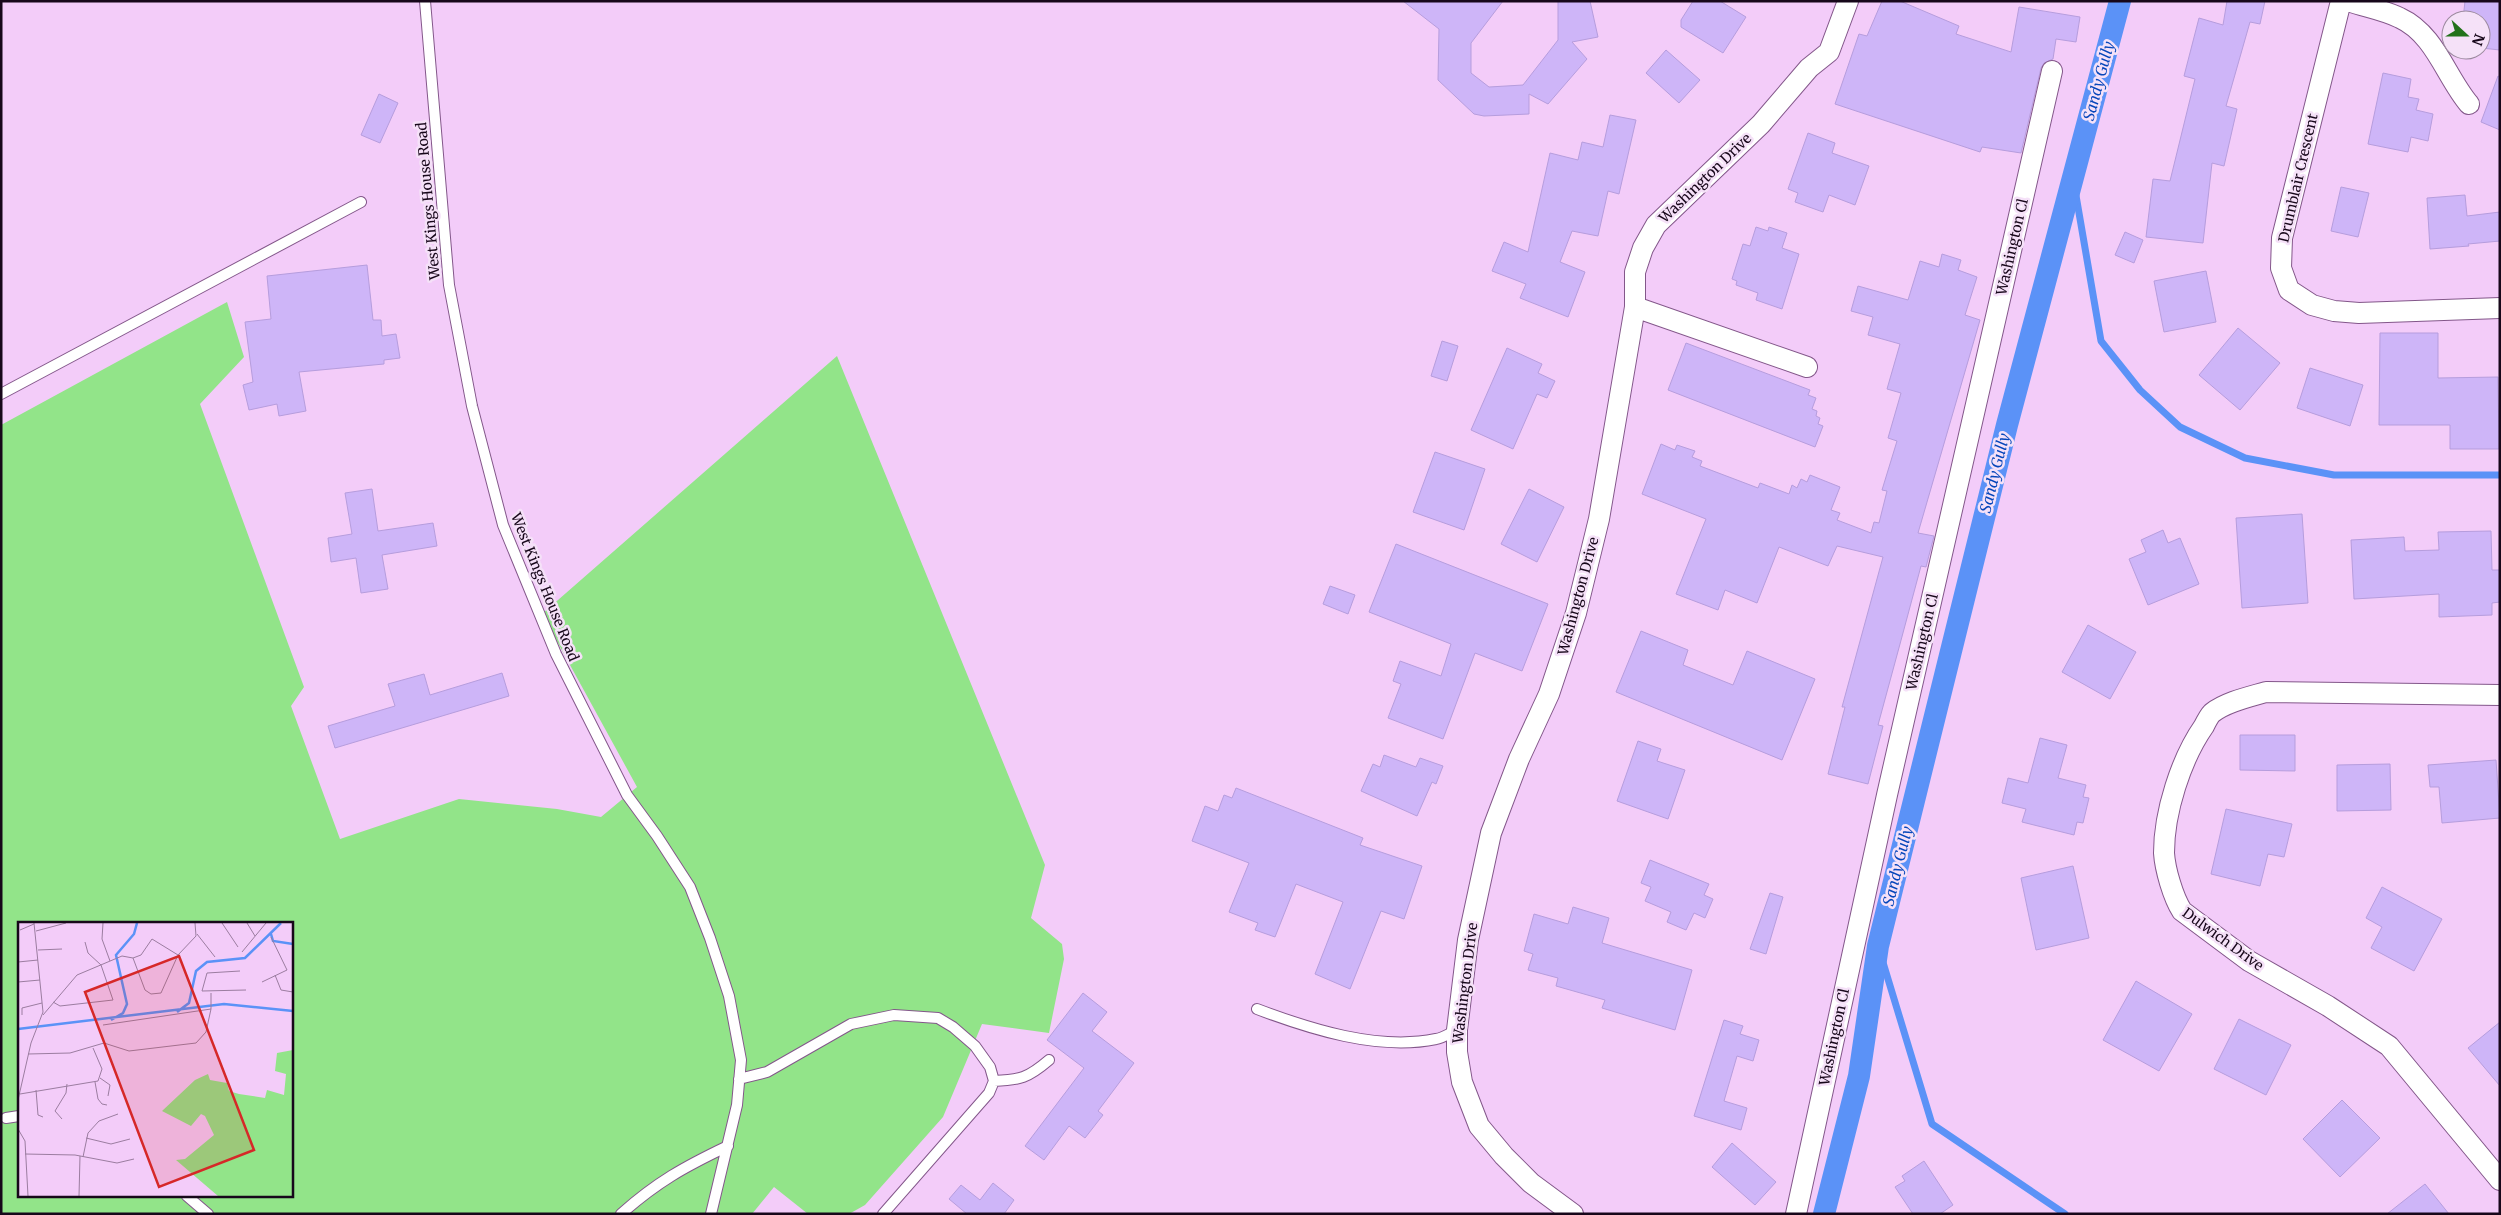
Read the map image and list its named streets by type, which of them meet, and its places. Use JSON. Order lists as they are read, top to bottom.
{
  "streets": {
    "street": [
      "Washington Drive",
      "Drumblair Crescent",
      "Washington Cl",
      "Dulwich Drive"
    ],
    "lane": ["West Kings House Road"]
  },
  "water": ["Sandy Gully"],
  "north": "right"
}
